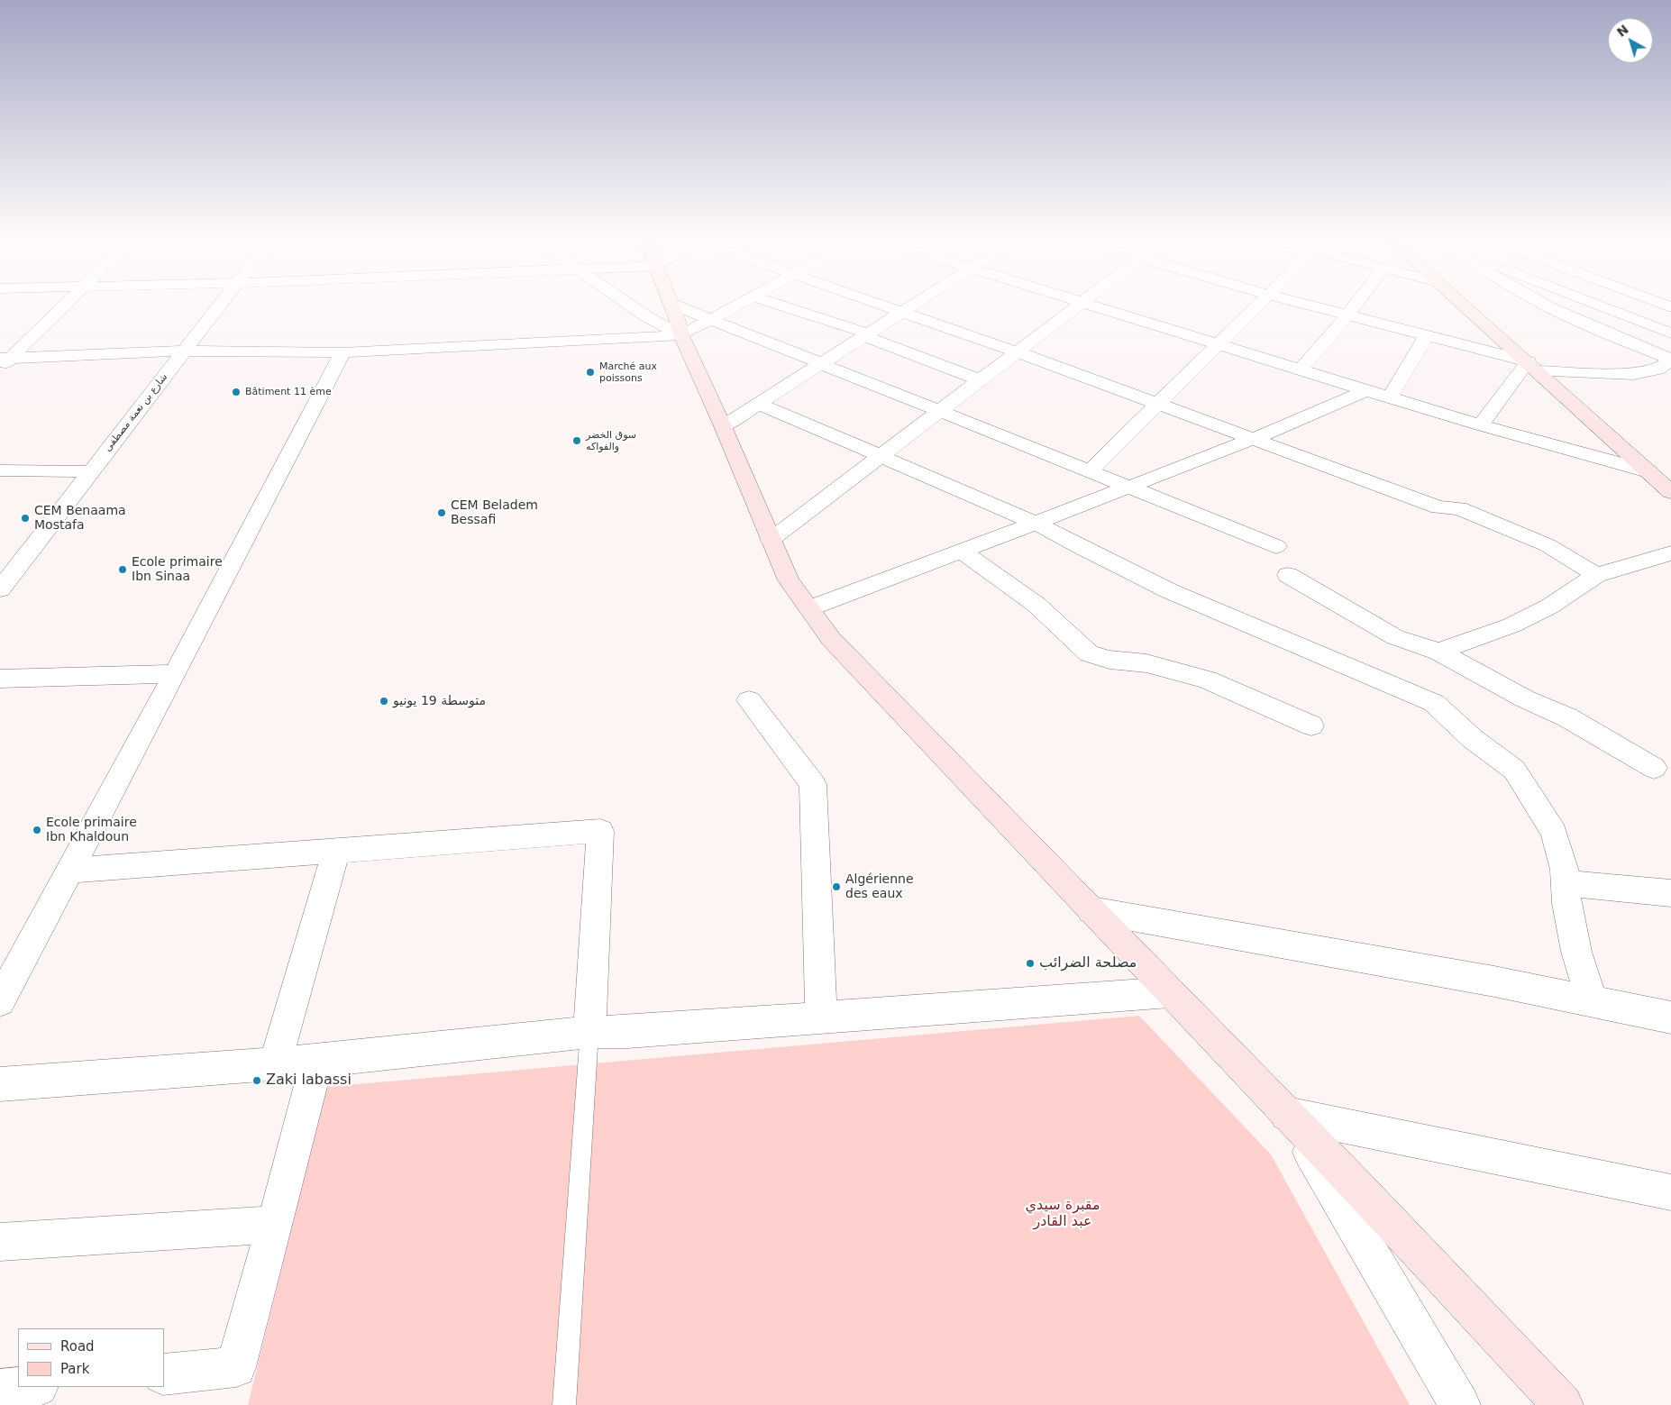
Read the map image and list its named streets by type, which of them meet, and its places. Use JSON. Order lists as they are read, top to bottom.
{
  "streets": {
    "street": ["شارع بن نعمة مصطفى"]
  },
  "parks": ["مقبرة سيدي عبد القادر"],
  "places": [
    "Marché aux poissons",
    "Bâtiment 11 ème",
    "سوق الخضر والفواكه",
    "CEM Beladem Bessafi",
    "CEM Benaama Mostafa",
    "Ecole primaire Ibn Sinaa",
    "متوسطة 19 يونيو",
    "Ecole primaire Ibn Khaldoun",
    "Algérienne des eaux",
    "مصلحة الضرائب",
    "Zaki labassi"
  ],
  "legend": ["Road", "Park"],
  "north": "top left"
}
